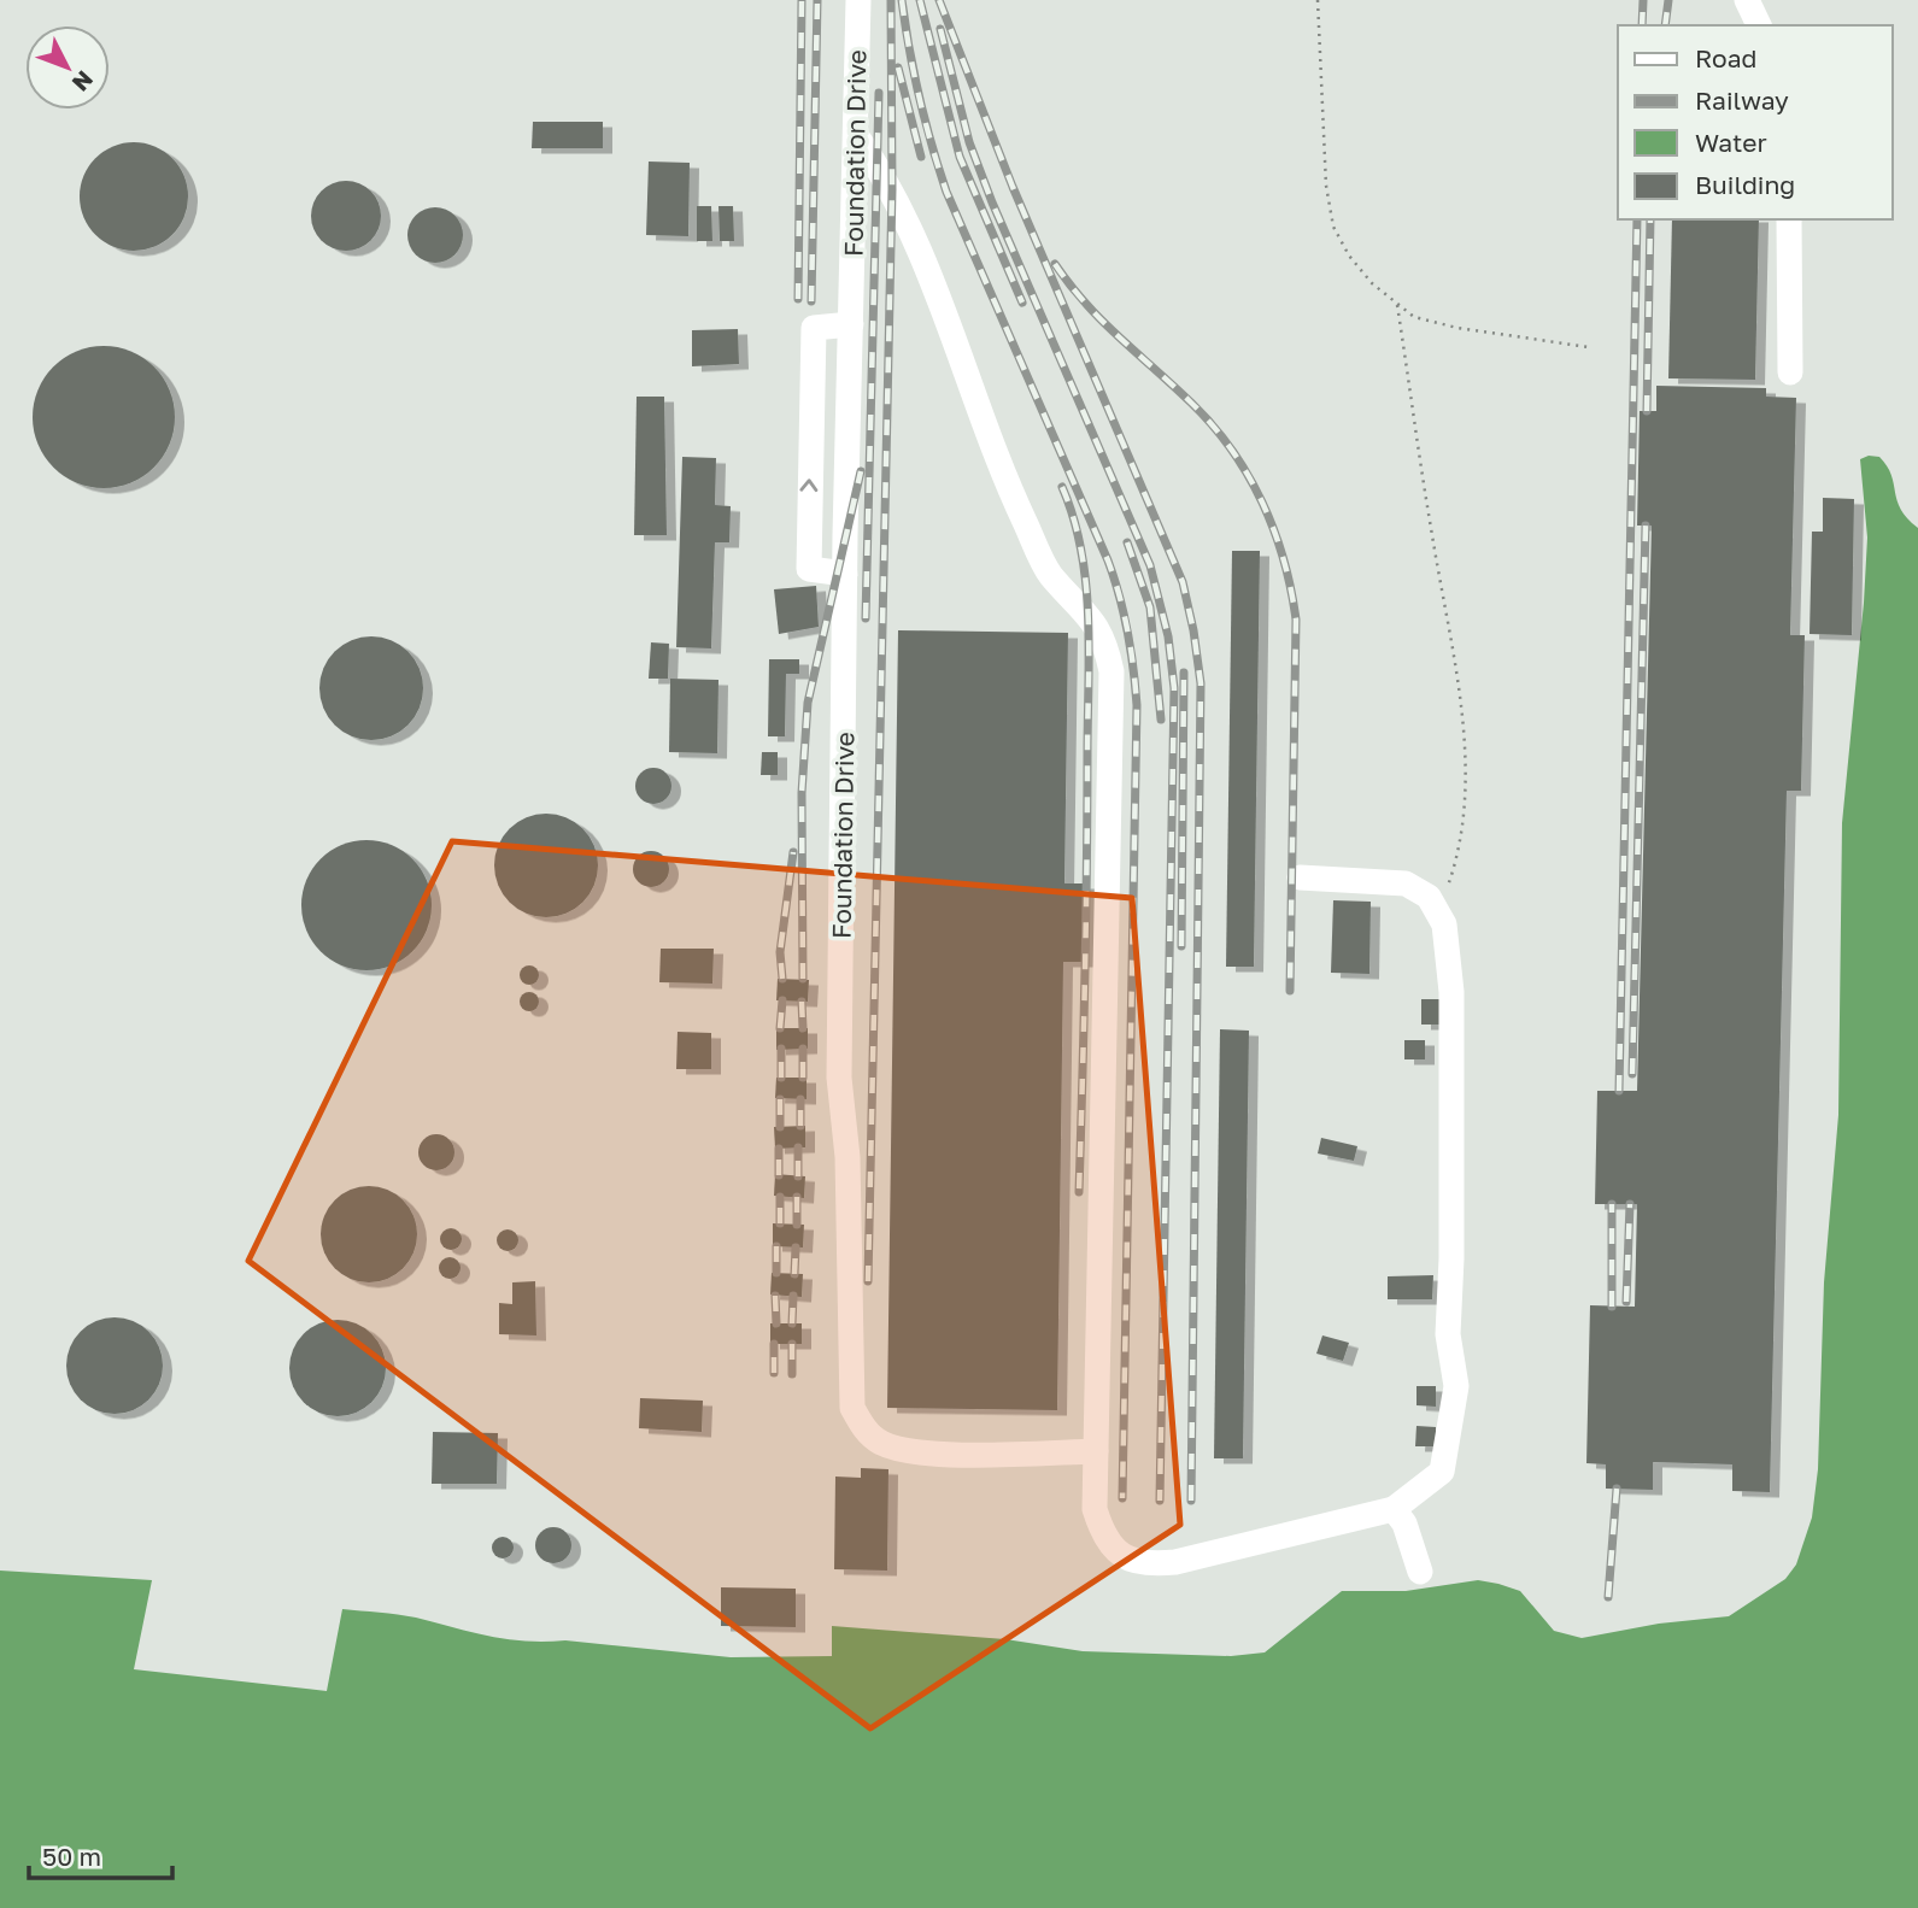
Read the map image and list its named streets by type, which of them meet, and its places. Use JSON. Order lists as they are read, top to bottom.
{
  "streets": {
    "street": ["Foundation Drive"]
  },
  "legend": [
    "Road",
    "Railway",
    "Water",
    "Building"
  ],
  "scale_bar": "50 m",
  "north": "bottom right"
}
